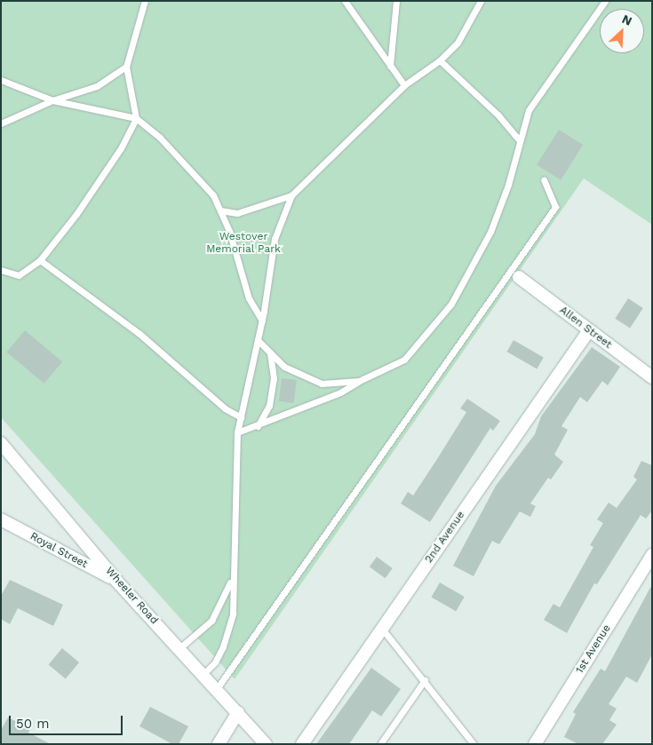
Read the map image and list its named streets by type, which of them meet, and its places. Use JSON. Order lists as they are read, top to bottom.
{
  "streets": {
    "street": [
      "Allen Street",
      "2nd Avenue",
      "Royal Street",
      "Wheeler Road",
      "1st Avenue"
    ]
  },
  "crossings": [
    ["Allen Street", "2nd Avenue"],
    ["Royal Street", "Wheeler Road"]
  ],
  "parks": ["Westover Memorial Park"],
  "scale_bar": "50 m",
  "north": "top right"
}
